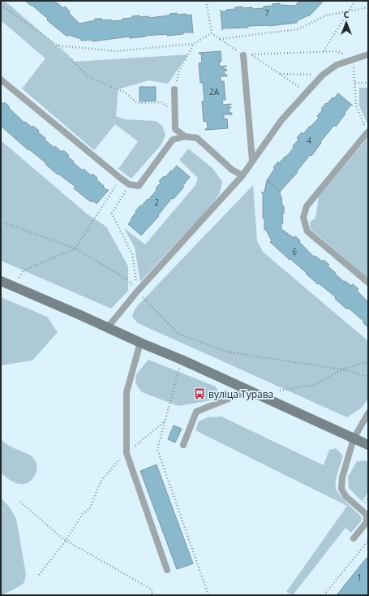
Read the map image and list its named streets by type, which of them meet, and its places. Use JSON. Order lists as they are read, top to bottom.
{
  "places": {
    "bus stop": ["вуліца Турава"]
  },
  "house_numbers": [
    "7",
    "2А",
    "4",
    "2",
    "6",
    "1"
  ],
  "north": "top"
}
